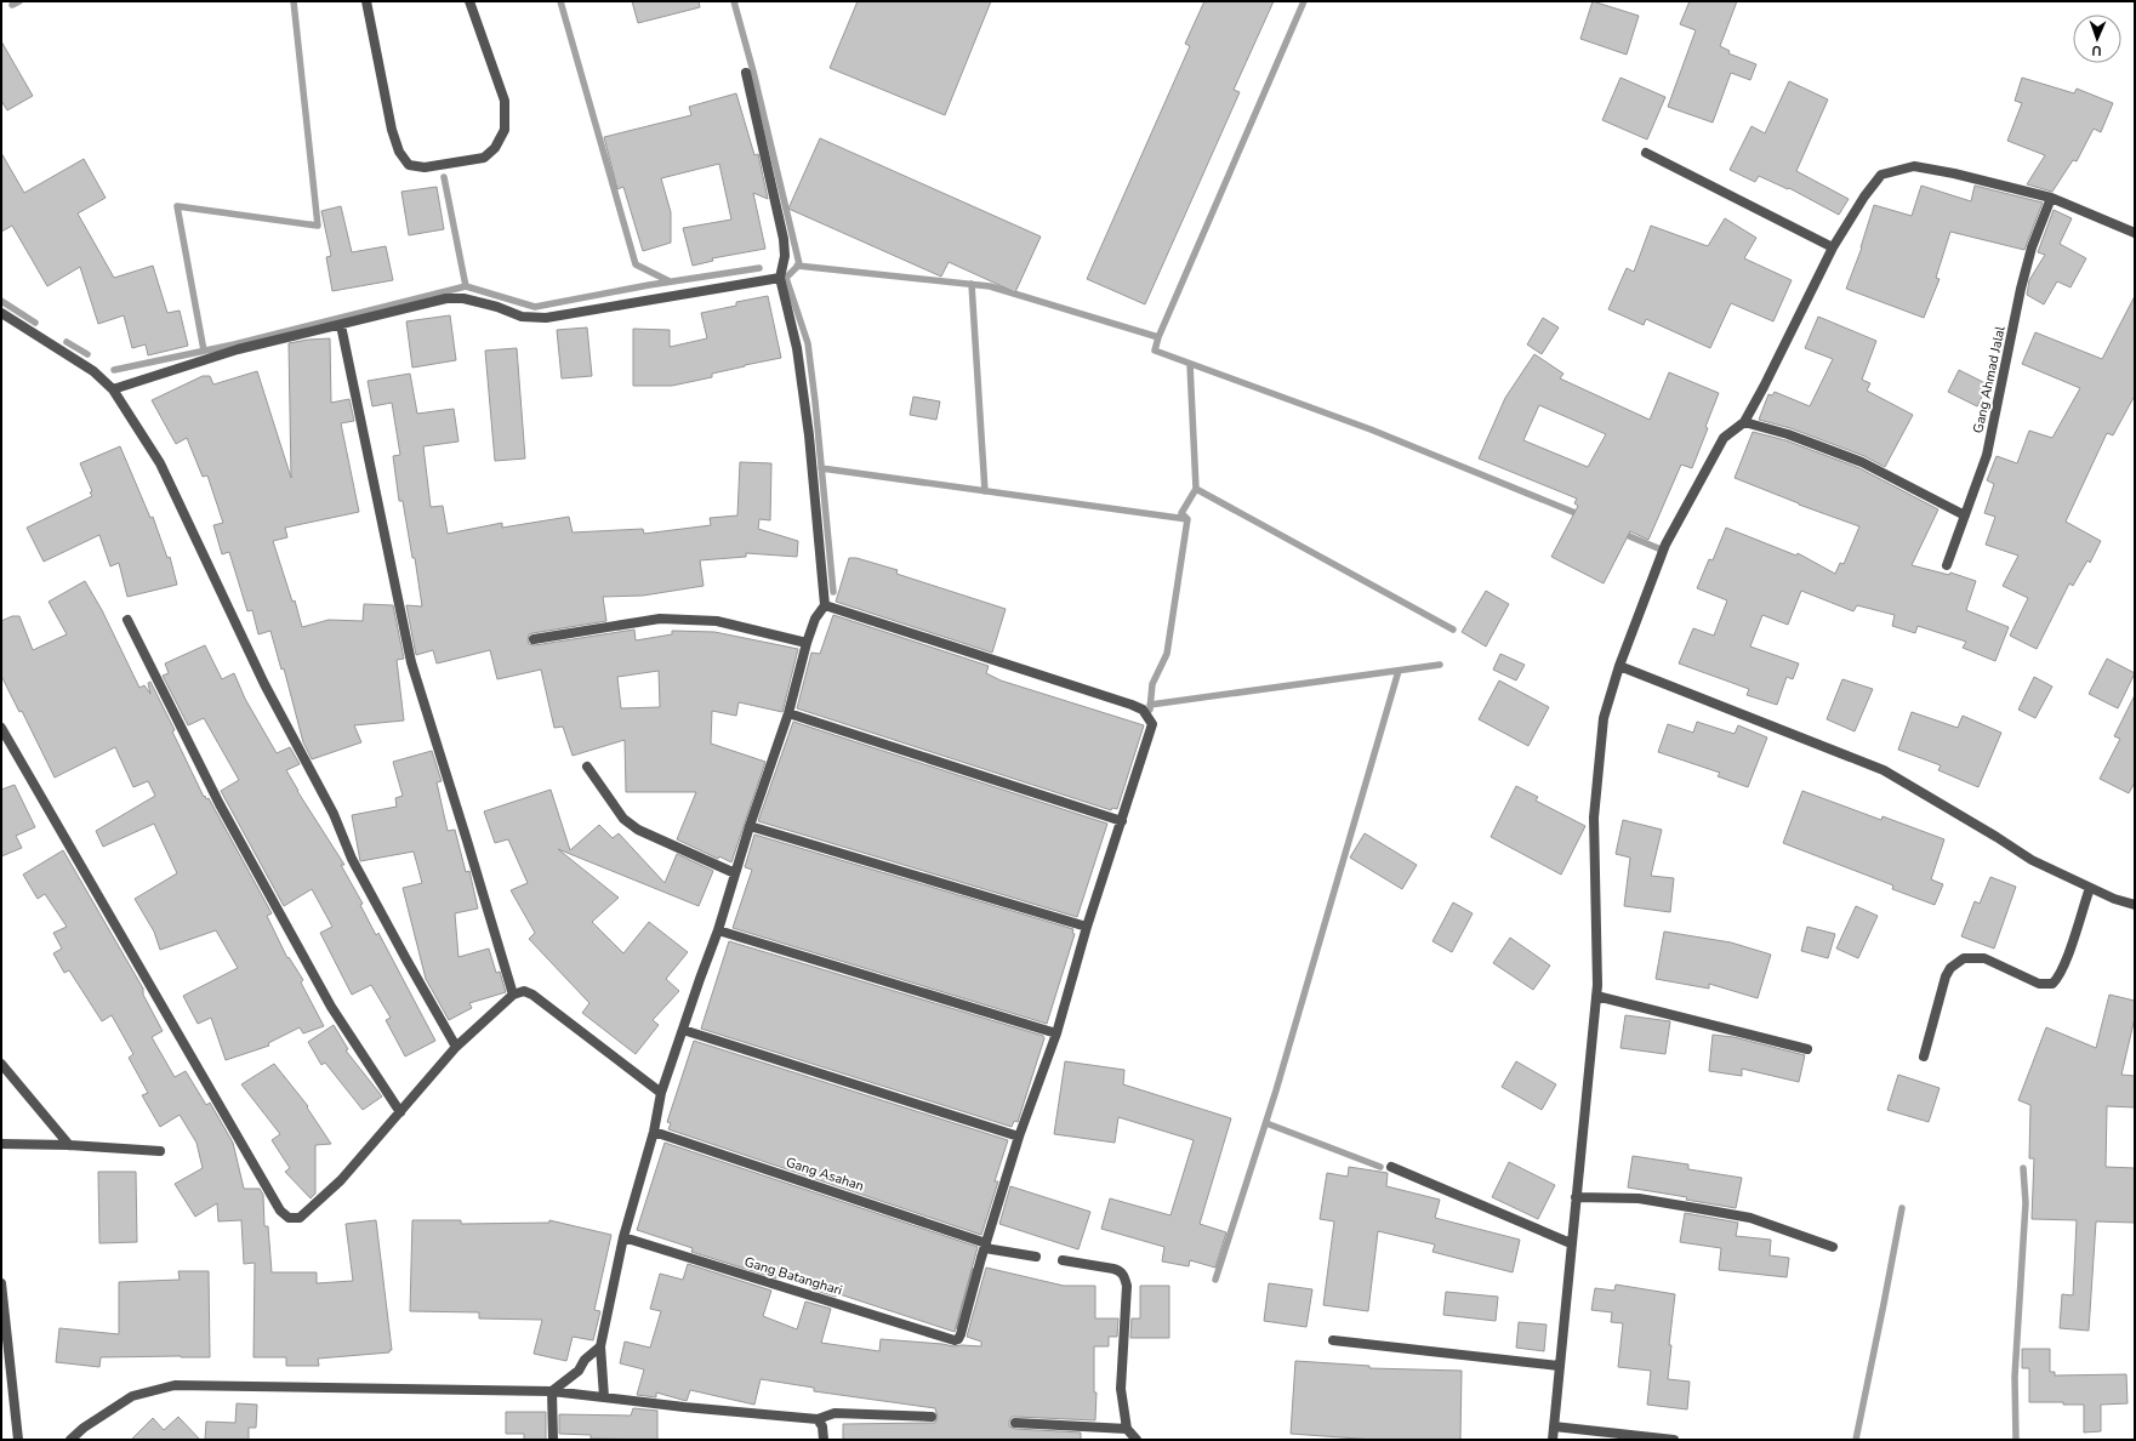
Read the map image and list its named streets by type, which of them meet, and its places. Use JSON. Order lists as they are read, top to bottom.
{
  "streets": {
    "street": ["Gang Ahmad Jalal", "Gang Asahan", "Gang Batanghari"]
  },
  "crossings": [
    ["Gang Asahan", "Gang Batanghari"]
  ],
  "north": "bottom"
}
